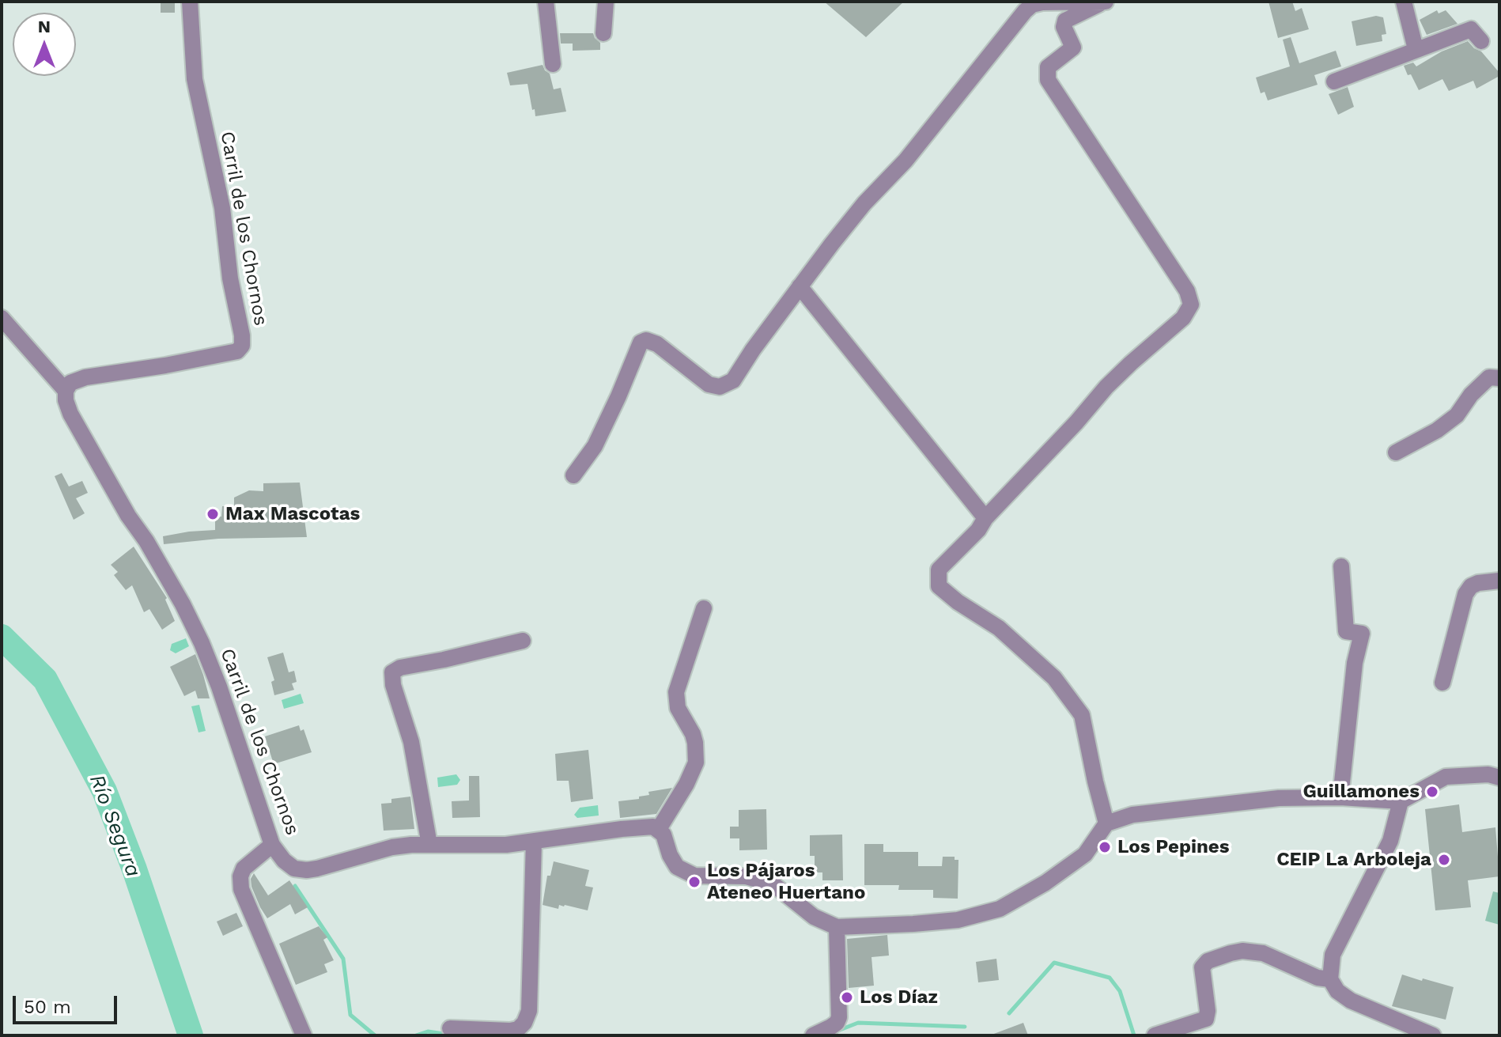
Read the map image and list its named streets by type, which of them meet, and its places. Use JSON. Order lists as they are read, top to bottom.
{
  "streets": {
    "street": ["Carril de los Chornos"]
  },
  "water": ["Río Segura"],
  "places": [
    "Max Mascotas",
    "Guillamones",
    "Los Pepines",
    "CEIP La Arboleja",
    "Los Pájaros Ateneo Huertano",
    "Los Díaz"
  ],
  "scale_bar": "50 m",
  "north": "top"
}
